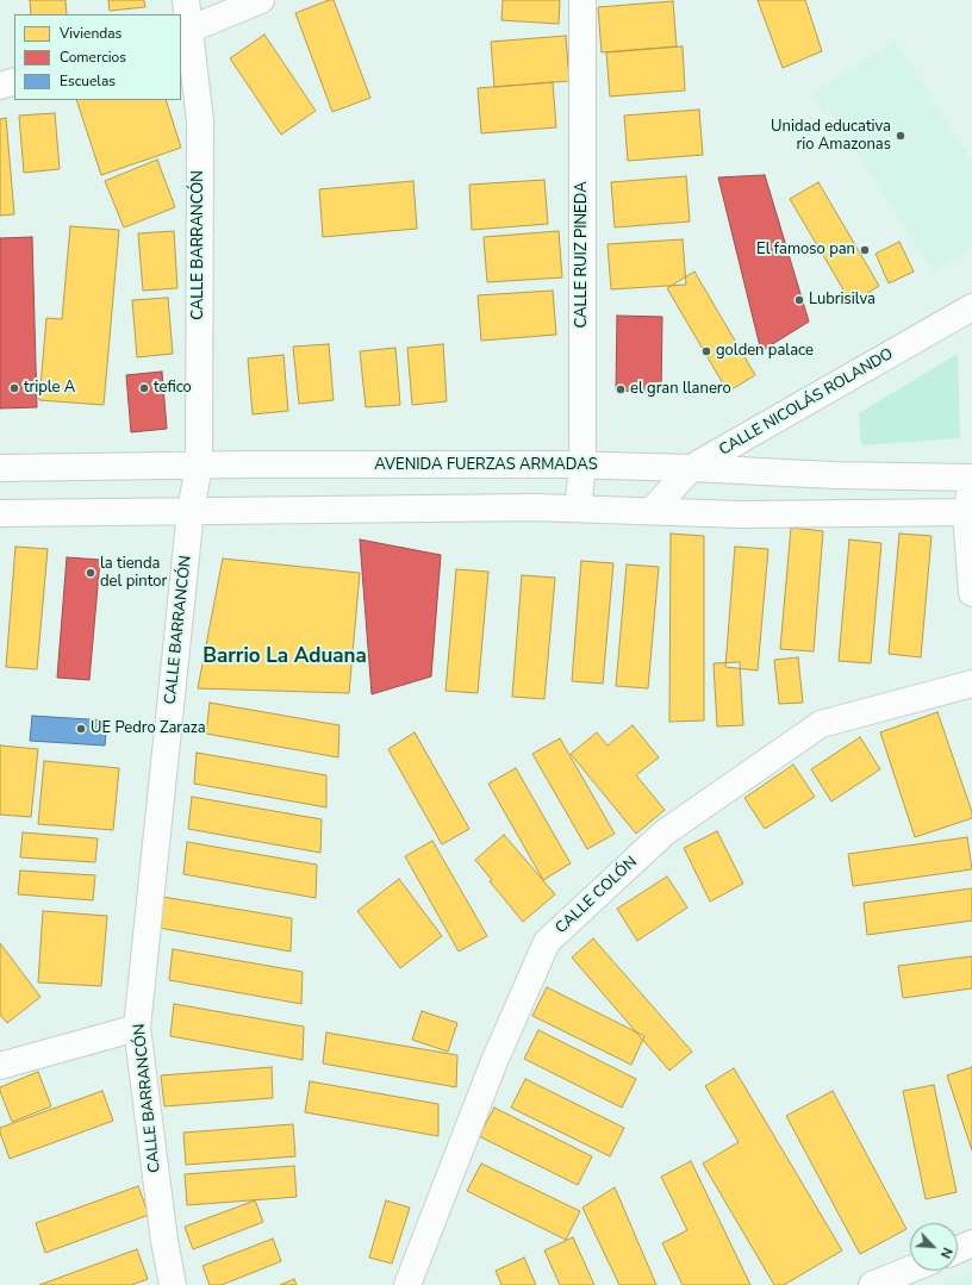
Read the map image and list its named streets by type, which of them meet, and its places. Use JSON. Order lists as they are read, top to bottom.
{
  "streets": {
    "street": [
      "CALLE BARRANCÓN",
      "CALLE RUIZ PINEDA",
      "CALLE NICOLÁS ROLANDO",
      "AVENIDA FUERZAS ARMADAS",
      "CALLE COLÓN"
    ]
  },
  "crossings": [
    ["CALLE BARRANCÓN", "AVENIDA FUERZAS ARMADAS"],
    ["CALLE RUIZ PINEDA", "AVENIDA FUERZAS ARMADAS"],
    ["CALLE NICOLÁS ROLANDO", "AVENIDA FUERZAS ARMADAS"]
  ],
  "districts": ["Barrio La Aduana"],
  "places": [
    "Unidad educativa rio Amazonas",
    "El famoso pan",
    "Lubrisilva",
    "golden palace",
    "triple A",
    "tefico",
    "el gran llanero",
    "la tienda del pintor",
    "UE Pedro Zaraza"
  ],
  "legend": ["Viviendas", "Comercios", "Escuelas"],
  "north": "bottom right"
}
